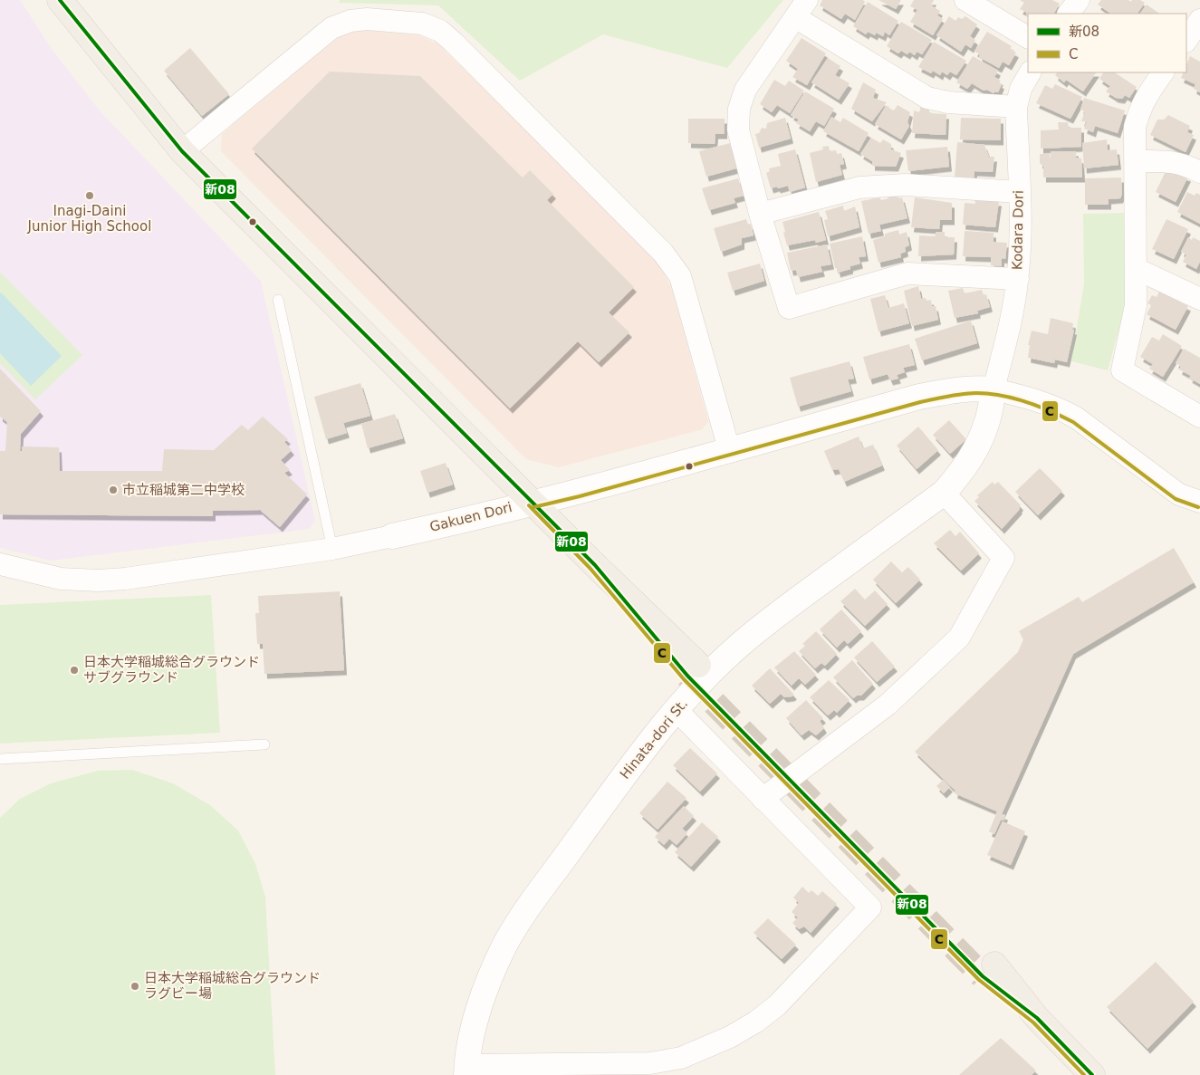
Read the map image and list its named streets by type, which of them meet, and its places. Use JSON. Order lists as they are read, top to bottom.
{
  "streets": {
    "street": ["Kodara Dori", "Gakuen Dori", "Hinata-dori St."]
  },
  "crossings": [
    ["Kodara Dori", "Gakuen Dori"],
    ["Kodara Dori", "Hinata-dori St."],
    ["Gakuen Dori", "Hinata-dori St."]
  ],
  "places": [
    "Inagi-Daini Junior High School",
    "市立稲城第二中学校",
    "日本大学稲城総合グラウンド サブグラウンド",
    "日本大学稲城総合グラウンド ラグビー場"
  ],
  "lines": ["transit line 新08", "transit line C"],
  "legend": ["新08", "C"]
}
